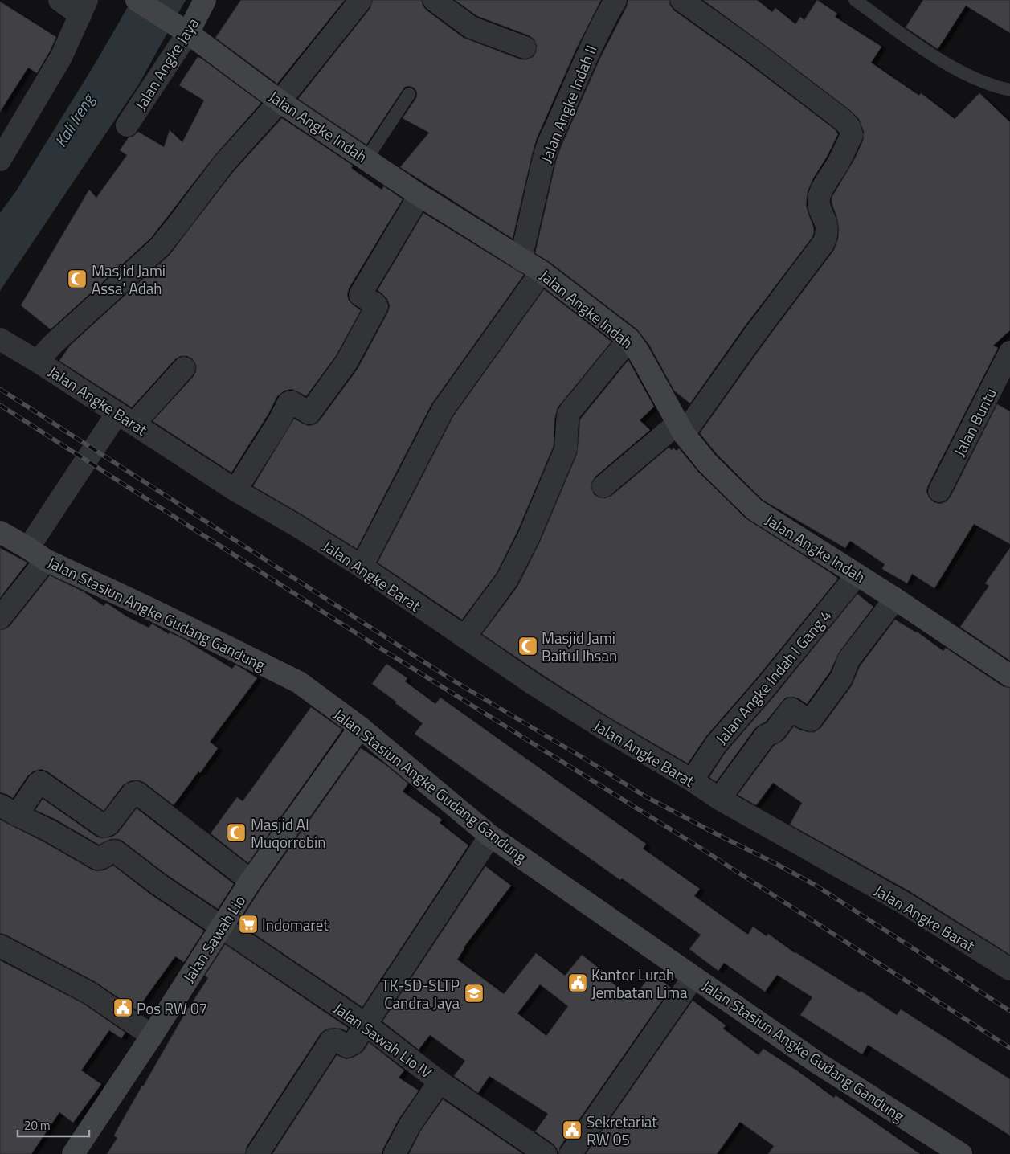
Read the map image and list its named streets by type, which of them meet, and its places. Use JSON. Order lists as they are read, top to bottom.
{
  "streets": {
    "street": [
      "Jalan Angke Jaya",
      "Jalan Angke Indah II",
      "Jalan Angke Indah",
      "Jalan Angke Barat",
      "Jalan Buntu",
      "Jalan Stasiun Angke Gudang Gandung",
      "Jalan Angke Indah I Gang 4",
      "Jalan Sawah Lio",
      "Jalan Sawah Lio IV"
    ]
  },
  "crossings": [
    ["Jalan Angke Jaya", "Jalan Angke Indah"],
    ["Jalan Angke Indah II", "Jalan Angke Indah"],
    ["Jalan Angke Indah", "Jalan Angke Barat"],
    ["Jalan Angke Indah", "Jalan Angke Indah I Gang 4"],
    ["Jalan Angke Barat", "Jalan Angke Indah I Gang 4"],
    ["Jalan Stasiun Angke Gudang Gandung", "Jalan Sawah Lio"],
    ["Jalan Sawah Lio", "Jalan Sawah Lio IV"]
  ],
  "water": ["Kali Ireng"],
  "places": {
    "mosque": ["Masjid Jami Assa' Adah", "Masjid Jami Baitul Ihsan", "Masjid Al Muqorrobin"],
    "supermarket": ["Indomaret"],
    "public building": ["Kantor Lurah Jembatan Lima", "Pos RW 07", "Sekretariat RW 05"],
    "school or university": ["TK-SD-SLTP Candra Jaya"]
  },
  "scale_bar": "20 m"
}
